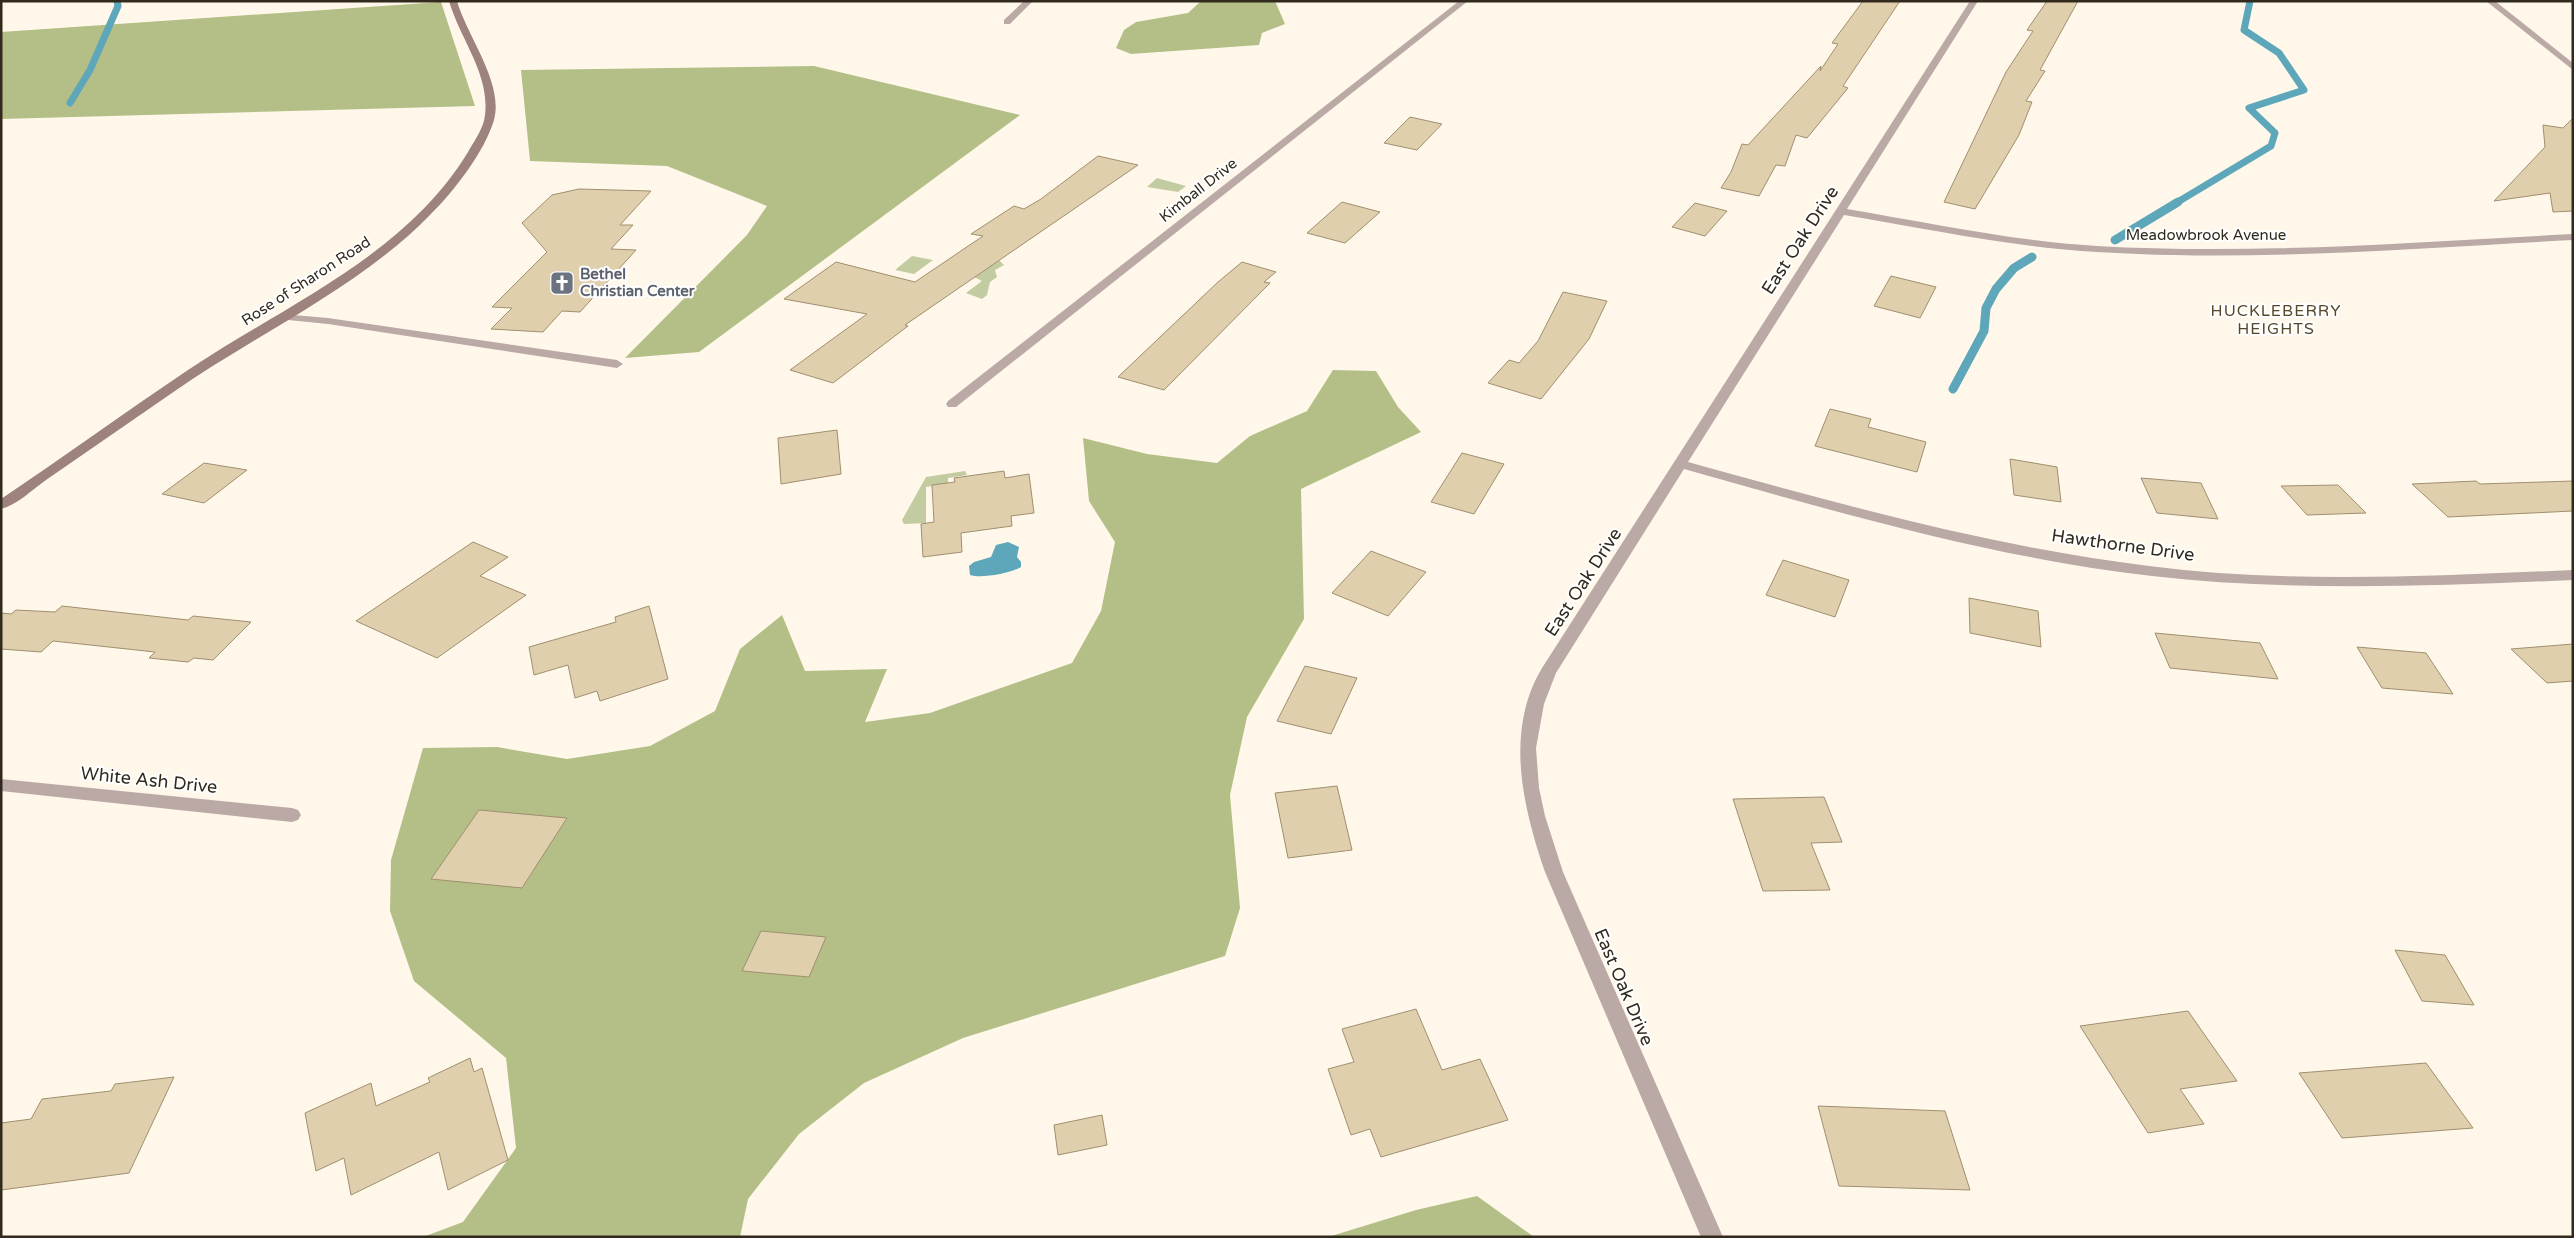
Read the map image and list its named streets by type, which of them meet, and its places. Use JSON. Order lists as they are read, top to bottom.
{
  "streets": {
    "street": [
      "Kimball Drive",
      "Meadowbrook Avenue",
      "East Oak Drive",
      "Rose of Sharon Road",
      "Hawthorne Drive",
      "White Ash Drive"
    ]
  },
  "crossings": [
    ["Meadowbrook Avenue", "East Oak Drive"],
    ["East Oak Drive", "Hawthorne Drive"]
  ],
  "districts": ["HUCKLEBERRY HEIGHTS"],
  "places": {
    "church": ["Bethel Christian Center"]
  }
}
